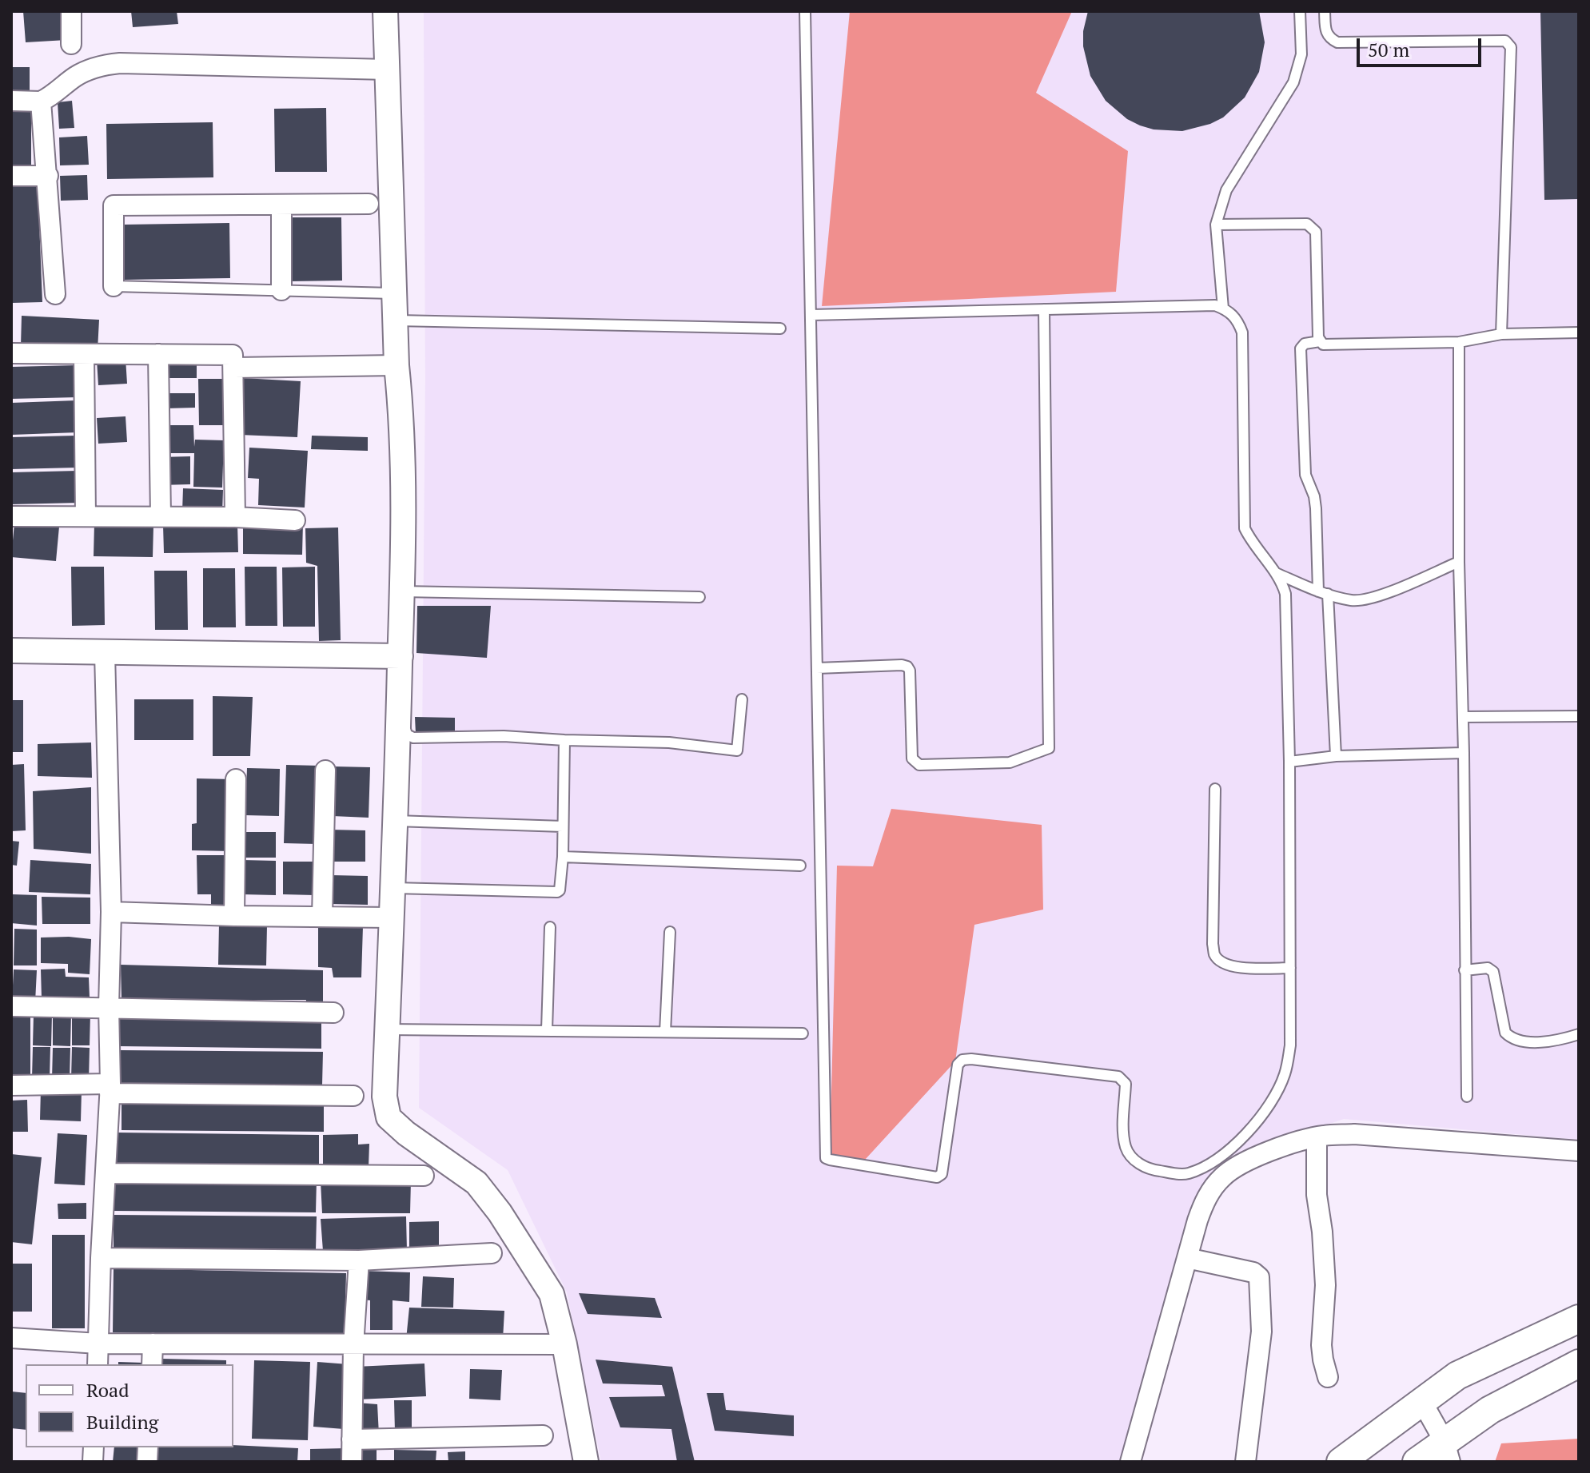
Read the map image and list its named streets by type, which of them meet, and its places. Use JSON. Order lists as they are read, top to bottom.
{
  "legend": ["Road", "Building"],
  "scale_bar": "50 m"
}
